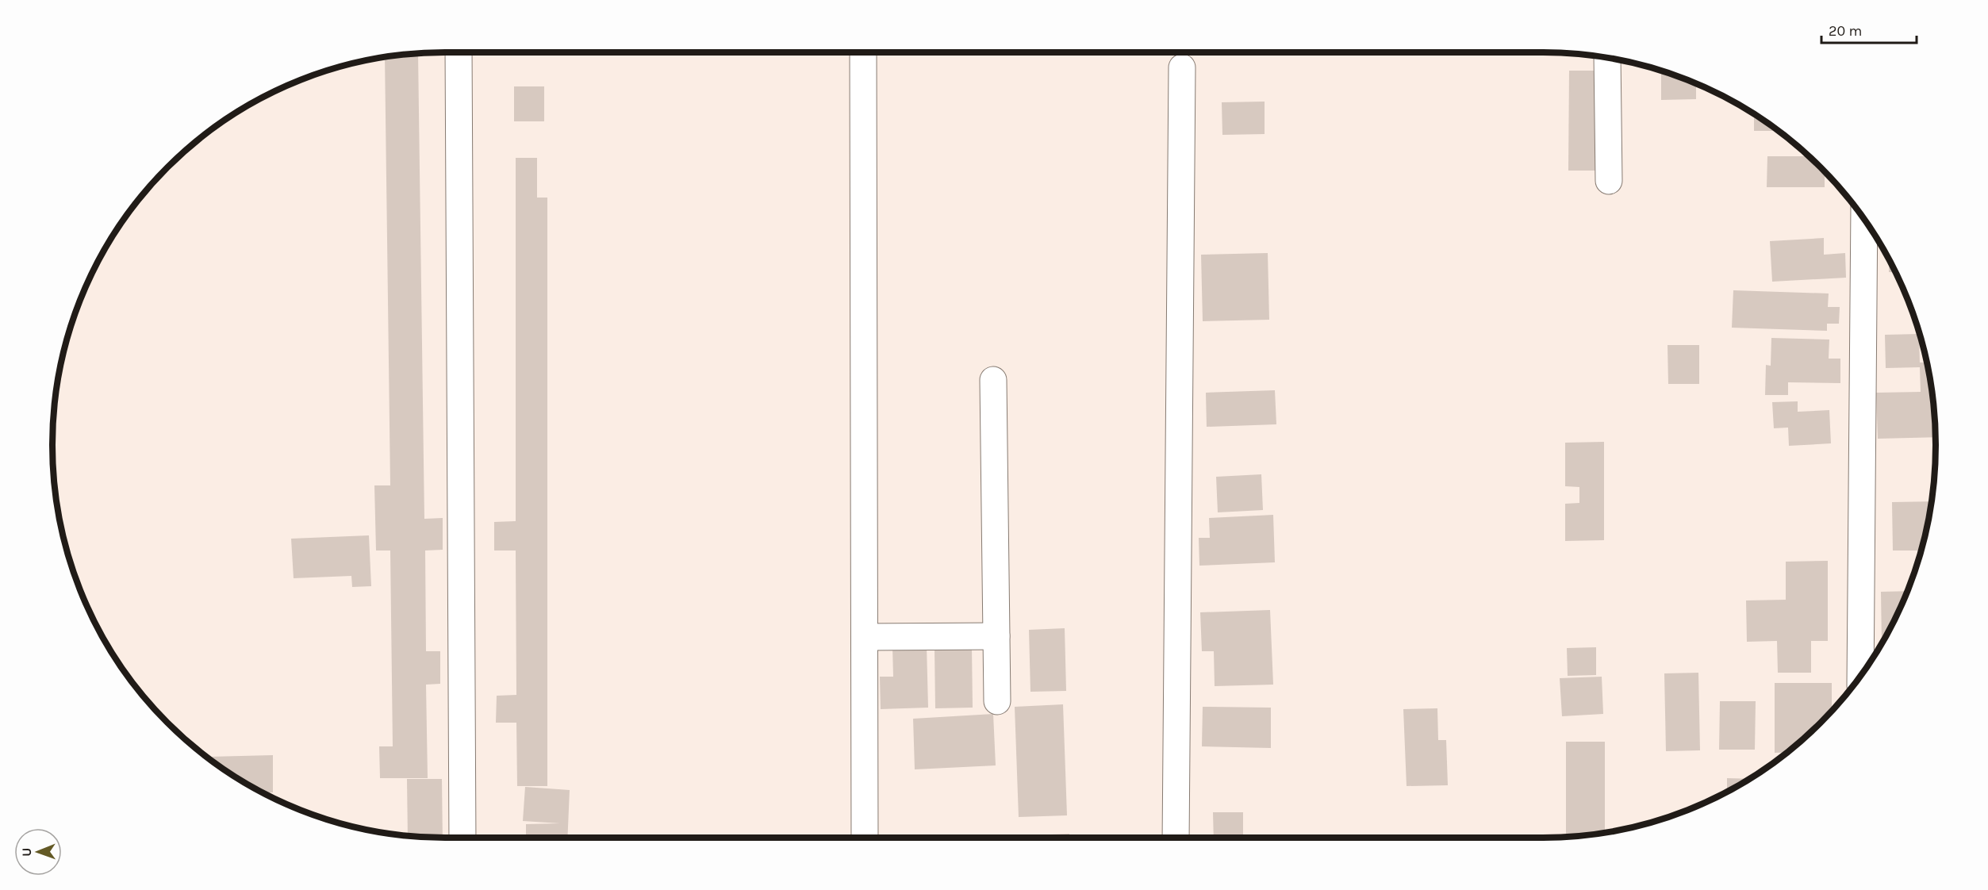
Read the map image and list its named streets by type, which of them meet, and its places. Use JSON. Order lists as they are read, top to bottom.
{
  "scale_bar": "20 m",
  "north": "left"
}
